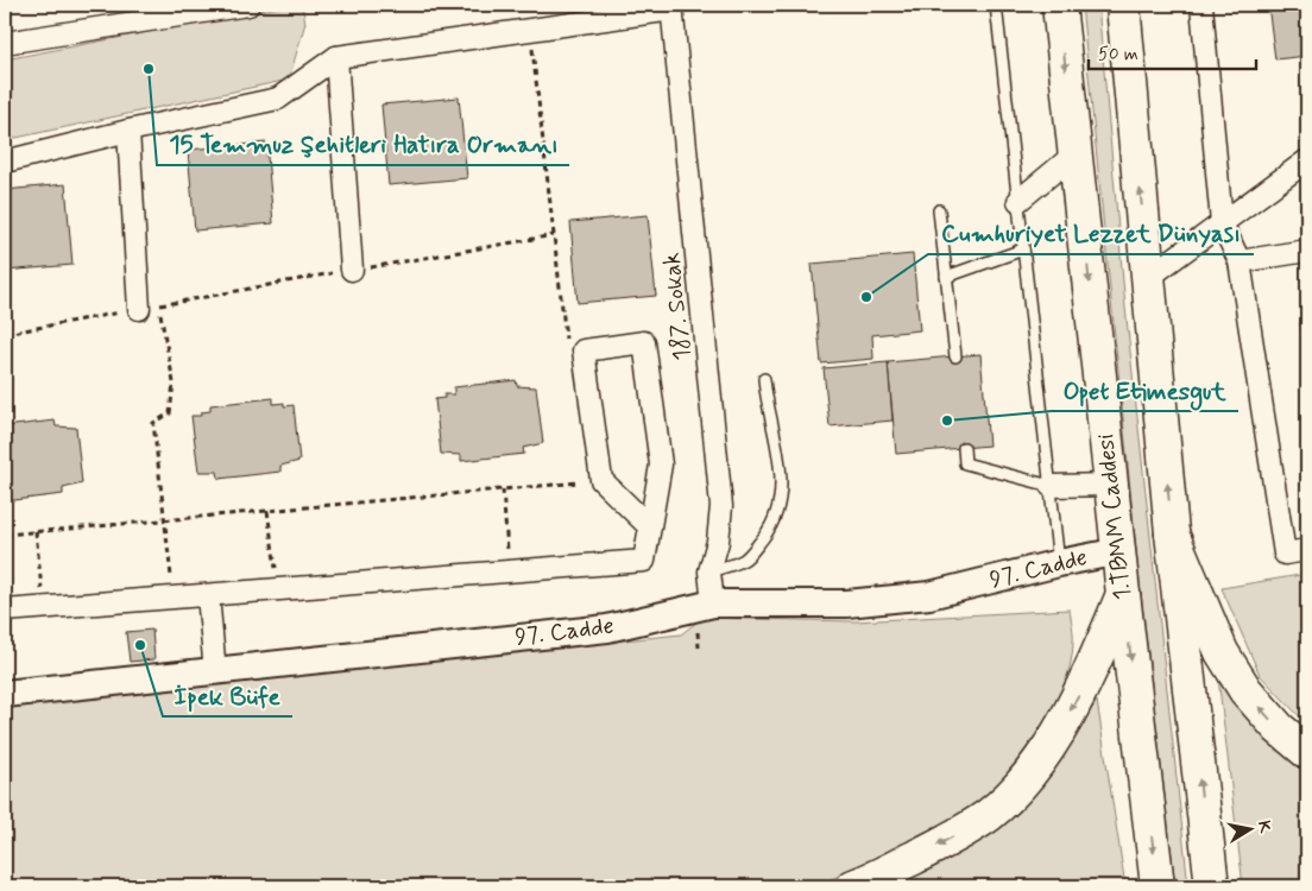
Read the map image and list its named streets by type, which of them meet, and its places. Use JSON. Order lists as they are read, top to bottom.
{
  "streets": {
    "main road": ["1.TBMM Caddesi"],
    "street": ["187. Sokak", "97. Cadde"]
  },
  "crossings": [
    ["187. Sokak", "97. Cadde"],
    ["1.TBMM Caddesi", "97. Cadde"]
  ],
  "places": [
    "15 Temmuz Şehitleri Hatıra Ormanı",
    "Cumhuriyet Lezzet Dünyası",
    "Opet Etimesgut",
    "İpek Büfe"
  ],
  "scale_bar": "50 m",
  "north": "right"
}
